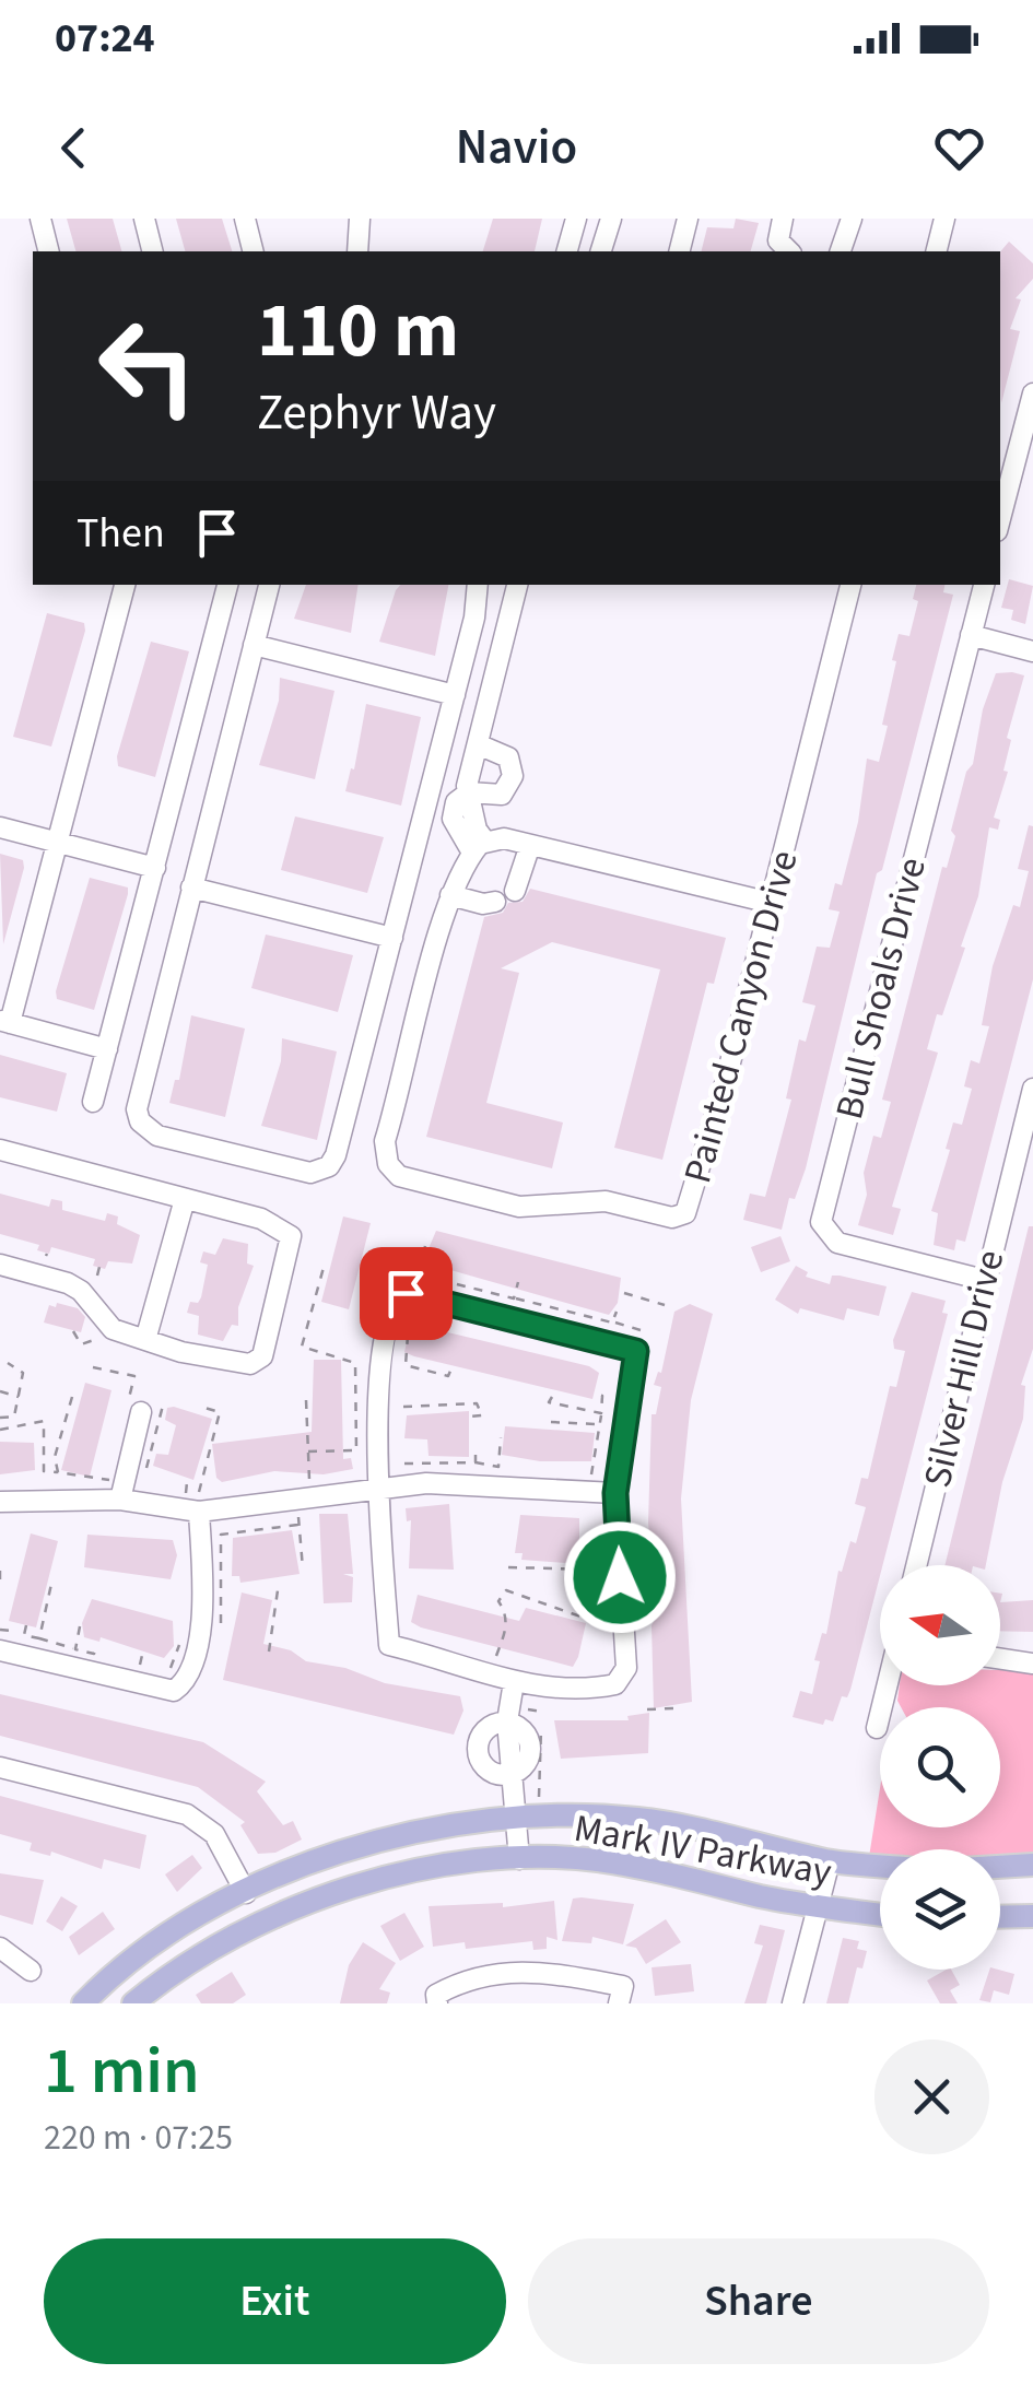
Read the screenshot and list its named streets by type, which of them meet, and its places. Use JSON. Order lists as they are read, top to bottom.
{
  "streets": {
    "main road": ["Mark IV Parkway"],
    "street": ["Bull Shoals Drive", "Painted Canyon Drive", "Silver Hill Drive"]
  },
  "crossings": [
    ["Bull Shoals Drive", "Silver Hill Drive"]
  ],
  "north": "left",
  "page": {
    "status": "07:24",
    "header": "Navio",
    "turn": ["110 m", "Zephyr Way"],
    "then": "Then",
    "heading": ["1 min", "220 m · 07:25"],
    "buttons": ["Exit", "Share"]
  }
}
